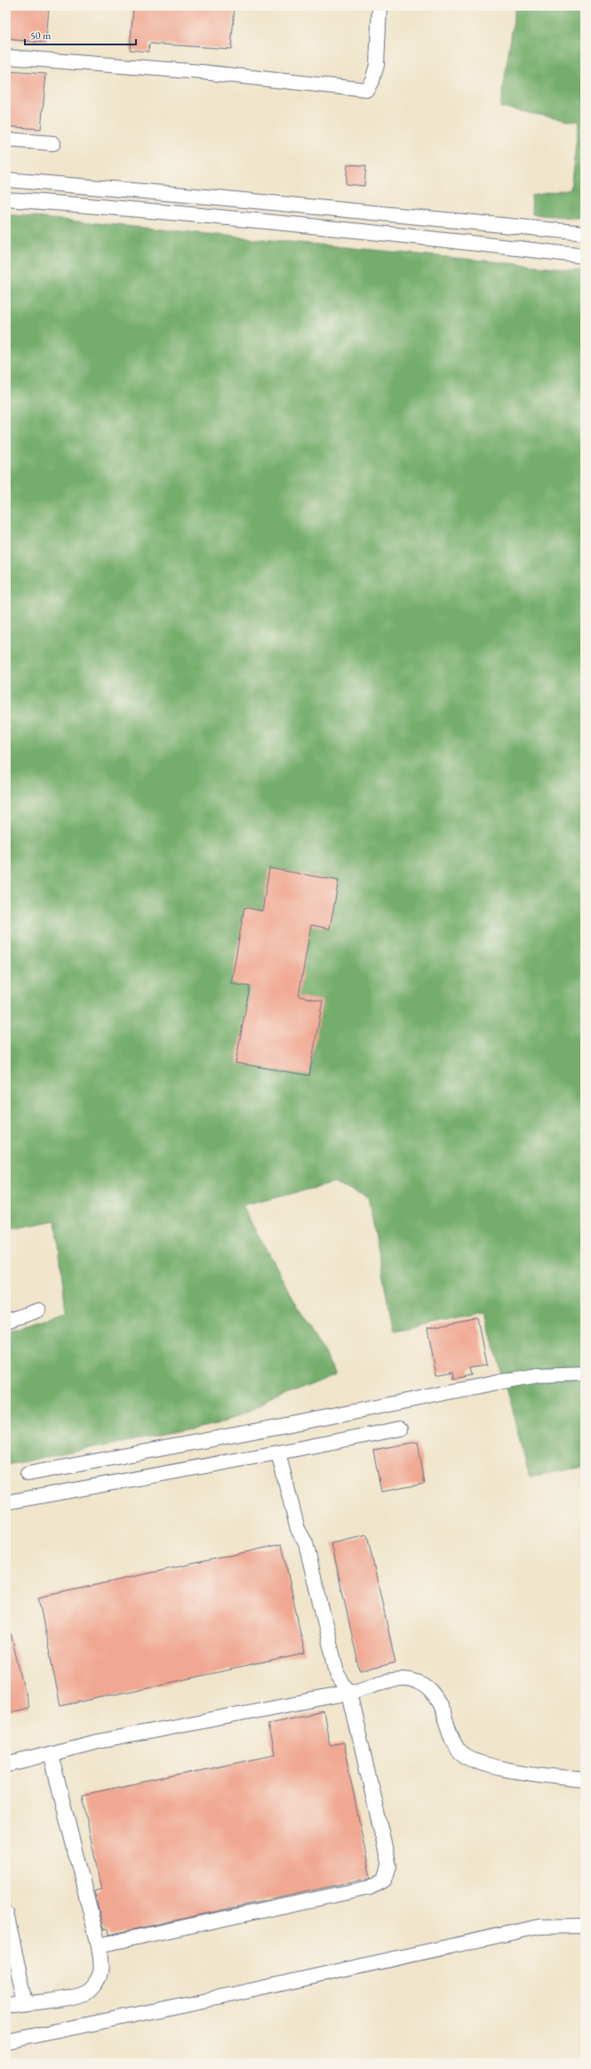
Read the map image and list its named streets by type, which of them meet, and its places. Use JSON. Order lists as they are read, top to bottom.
{
  "scale_bar": "50 m"
}
